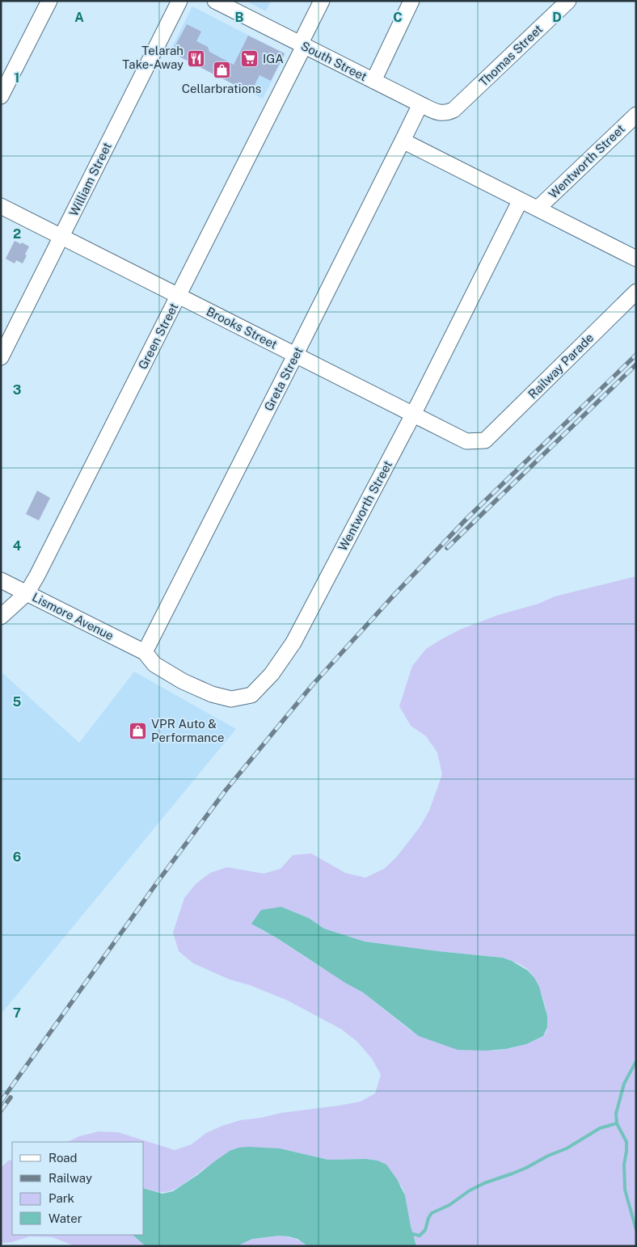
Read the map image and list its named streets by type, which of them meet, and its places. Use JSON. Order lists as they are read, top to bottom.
{
  "streets": {
    "street": [
      "Thomas Street",
      "South Street",
      "Wentworth Street",
      "William Street",
      "Brooks Street",
      "Green Street",
      "Railway Parade",
      "Greta Street",
      "Lismore Avenue"
    ]
  },
  "crossings": [
    ["Thomas Street", "South Street"],
    ["South Street", "Green Street"],
    ["South Street", "Greta Street"],
    ["Wentworth Street", "Brooks Street"],
    ["Wentworth Street", "Greta Street"],
    ["Wentworth Street", "Lismore Avenue"],
    ["William Street", "Brooks Street"],
    ["Brooks Street", "Green Street"],
    ["Brooks Street", "Railway Parade"],
    ["Brooks Street", "Greta Street"],
    ["Green Street", "Lismore Avenue"],
    ["Greta Street", "Lismore Avenue"]
  ],
  "places": {
    "restaurant": ["Telarah Take-Away"],
    "supermarket": ["IGA"],
    "shop": ["Cellarbrations", "VPR Auto & Performance"]
  },
  "legend": [
    "Road",
    "Railway",
    "Park",
    "Water"
  ],
  "grid": {
    "columns": [
      "A",
      "B",
      "C",
      "D"
    ],
    "rows": [
      "1",
      "2",
      "3",
      "4",
      "5",
      "6",
      "7"
    ]
  }
}
